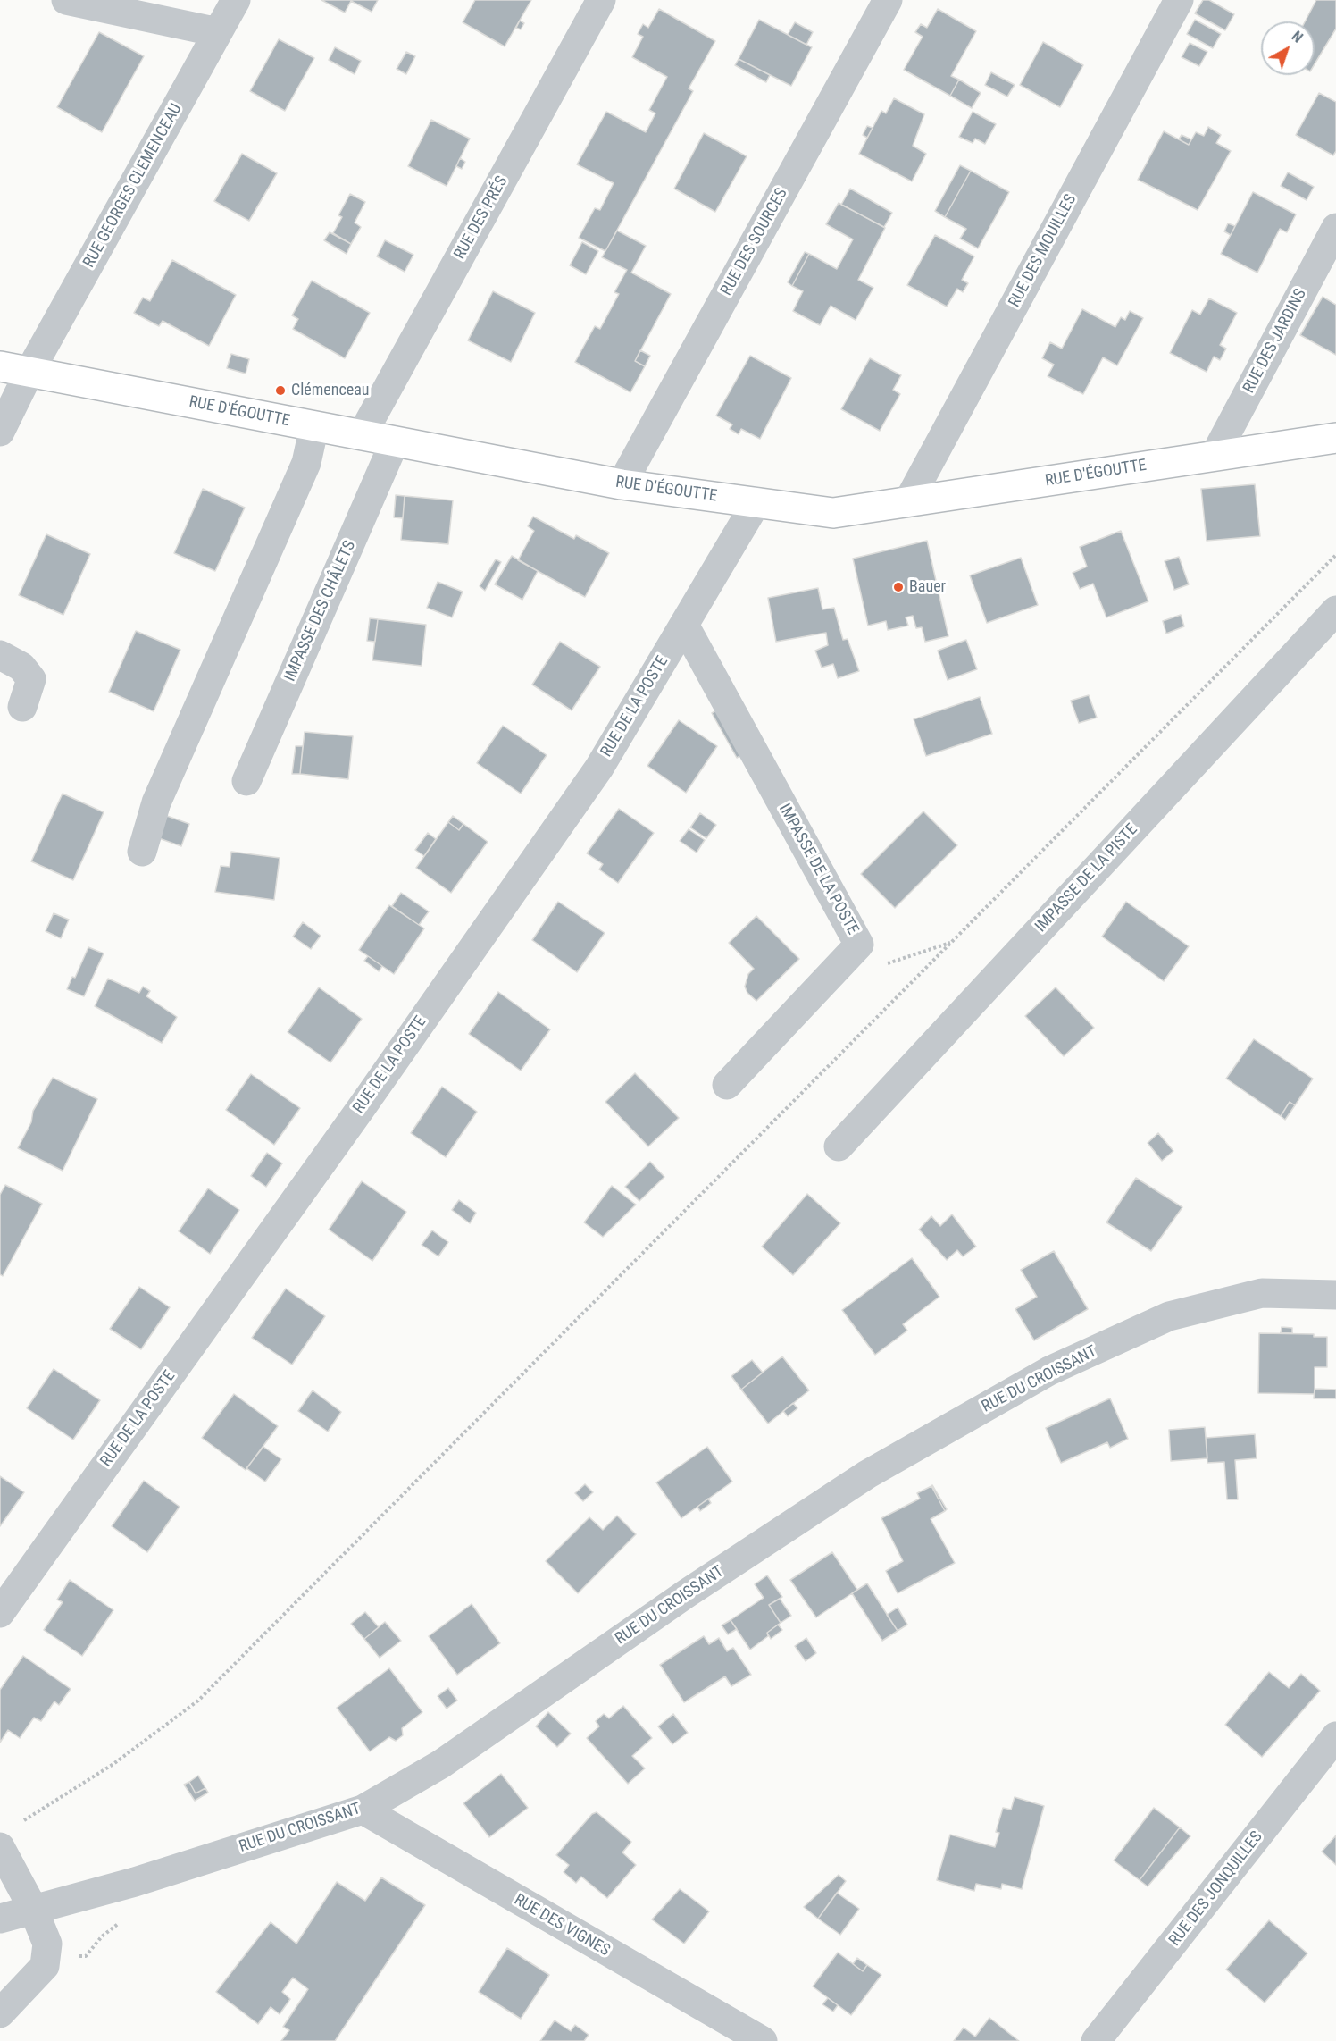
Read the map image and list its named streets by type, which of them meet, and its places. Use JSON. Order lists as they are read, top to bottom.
{
  "streets": {
    "main road": ["RUE D'ÉGOUTTE"],
    "street": [
      "RUE GEORGES CLEMENCEAU",
      "RUE DES PRÉS",
      "RUE DES SOURCES",
      "RUE DES MOUILLES",
      "RUE DES JARDINS",
      "IMPASSE DES CHÂLETS",
      "RUE DE LA POSTE",
      "IMPASSE DE LA POSTE",
      "IMPASSE DE LA PISTE",
      "RUE DU CROISSANT",
      "RUE DES JONQUILLES",
      "RUE DES VIGNES"
    ]
  },
  "crossings": [
    ["RUE GEORGES CLEMENCEAU", "RUE D'ÉGOUTTE"],
    ["RUE DES PRÉS", "RUE D'ÉGOUTTE"],
    ["RUE DES SOURCES", "RUE D'ÉGOUTTE"],
    ["RUE DES MOUILLES", "RUE D'ÉGOUTTE"],
    ["RUE DES JARDINS", "RUE D'ÉGOUTTE"],
    ["RUE D'ÉGOUTTE", "IMPASSE DES CHÂLETS"],
    ["RUE D'ÉGOUTTE", "RUE DE LA POSTE"],
    ["RUE DE LA POSTE", "IMPASSE DE LA POSTE"],
    ["RUE DU CROISSANT", "RUE DES VIGNES"]
  ],
  "places": ["Clémenceau", "Bauer"],
  "north": "top right"
}
